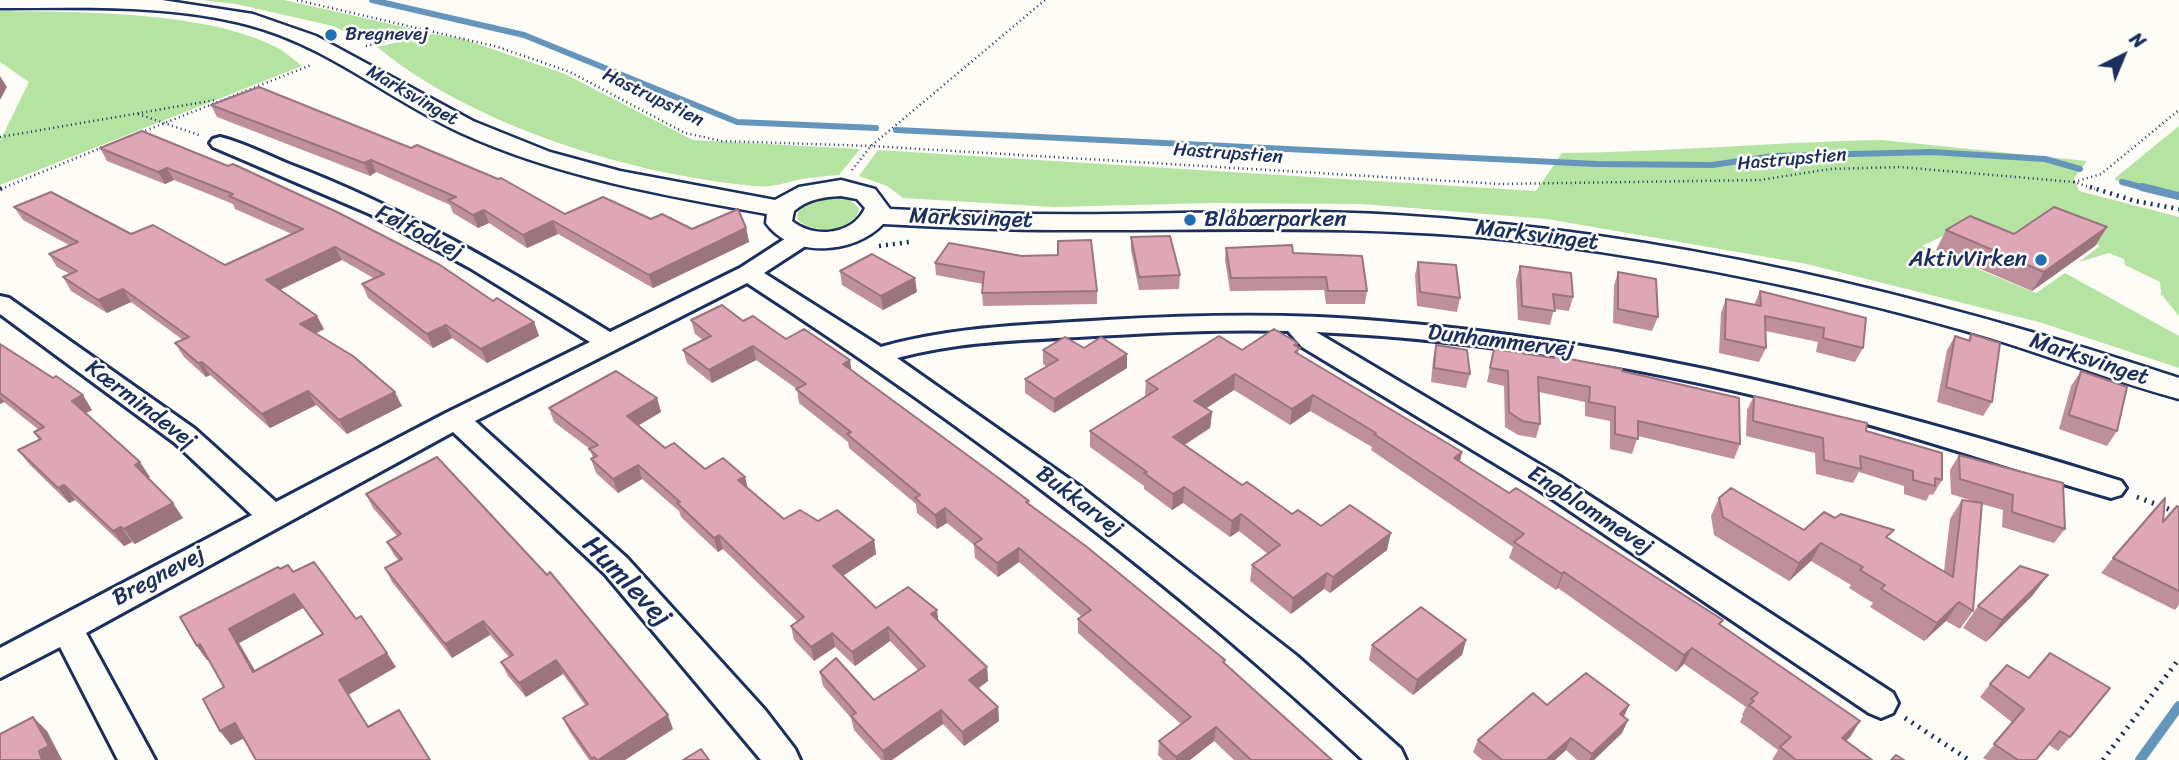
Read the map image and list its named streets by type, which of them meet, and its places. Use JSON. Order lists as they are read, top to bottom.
{
  "streets": {
    "street": [
      "Marksvinget",
      "Følfodvej",
      "Dunhammervej",
      "Kærmindevej",
      "Bukkarvej",
      "Engblommevej",
      "Bregnevej",
      "Humlevej"
    ],
    "path": ["Hastrupstien"]
  },
  "crossings": [
    ["Følfodvej", "Bregnevej"],
    ["Dunhammervej", "Bukkarvej"],
    ["Dunhammervej", "Engblommevej"],
    ["Kærmindevej", "Bregnevej"],
    ["Bukkarvej", "Bregnevej"],
    ["Bregnevej", "Humlevej"]
  ],
  "places": ["Bregnevej", "Blåbærparken", "AktivVirken"],
  "north": "top right"
}
